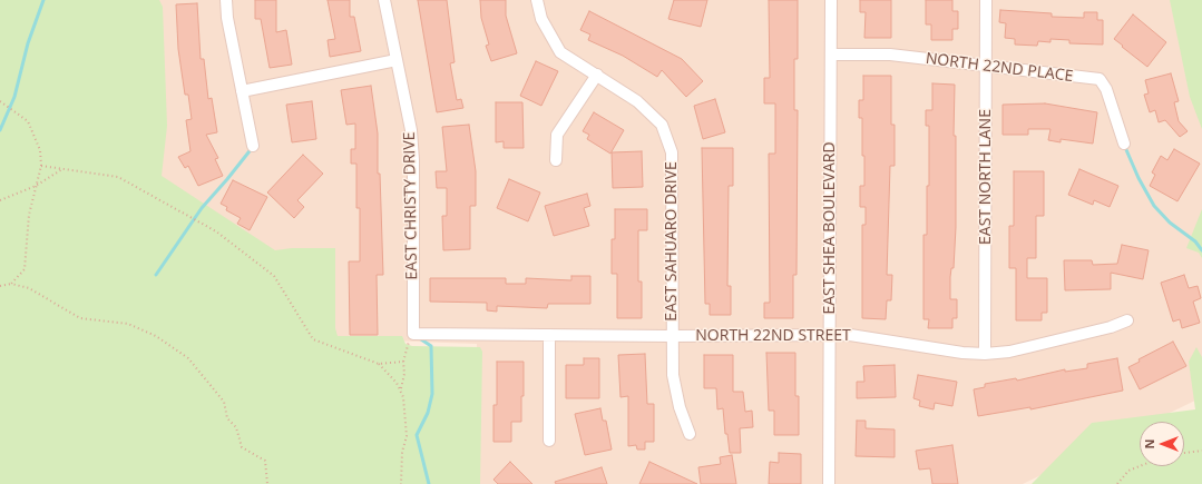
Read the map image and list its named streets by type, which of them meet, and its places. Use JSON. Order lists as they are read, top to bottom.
{
  "streets": {
    "street": [
      "NORTH 22ND PLACE",
      "EAST NORTH LANE",
      "EAST CHRISTY DRIVE",
      "EAST SHEA BOULEVARD",
      "EAST SAHUARO DRIVE",
      "NORTH 22ND STREET"
    ]
  },
  "crossings": [
    ["NORTH 22ND PLACE", "EAST NORTH LANE"],
    ["NORTH 22ND PLACE", "EAST SHEA BOULEVARD"],
    ["EAST NORTH LANE", "NORTH 22ND STREET"],
    ["EAST CHRISTY DRIVE", "NORTH 22ND STREET"],
    ["EAST SHEA BOULEVARD", "NORTH 22ND STREET"],
    ["EAST SAHUARO DRIVE", "NORTH 22ND STREET"]
  ],
  "north": "left"
}
